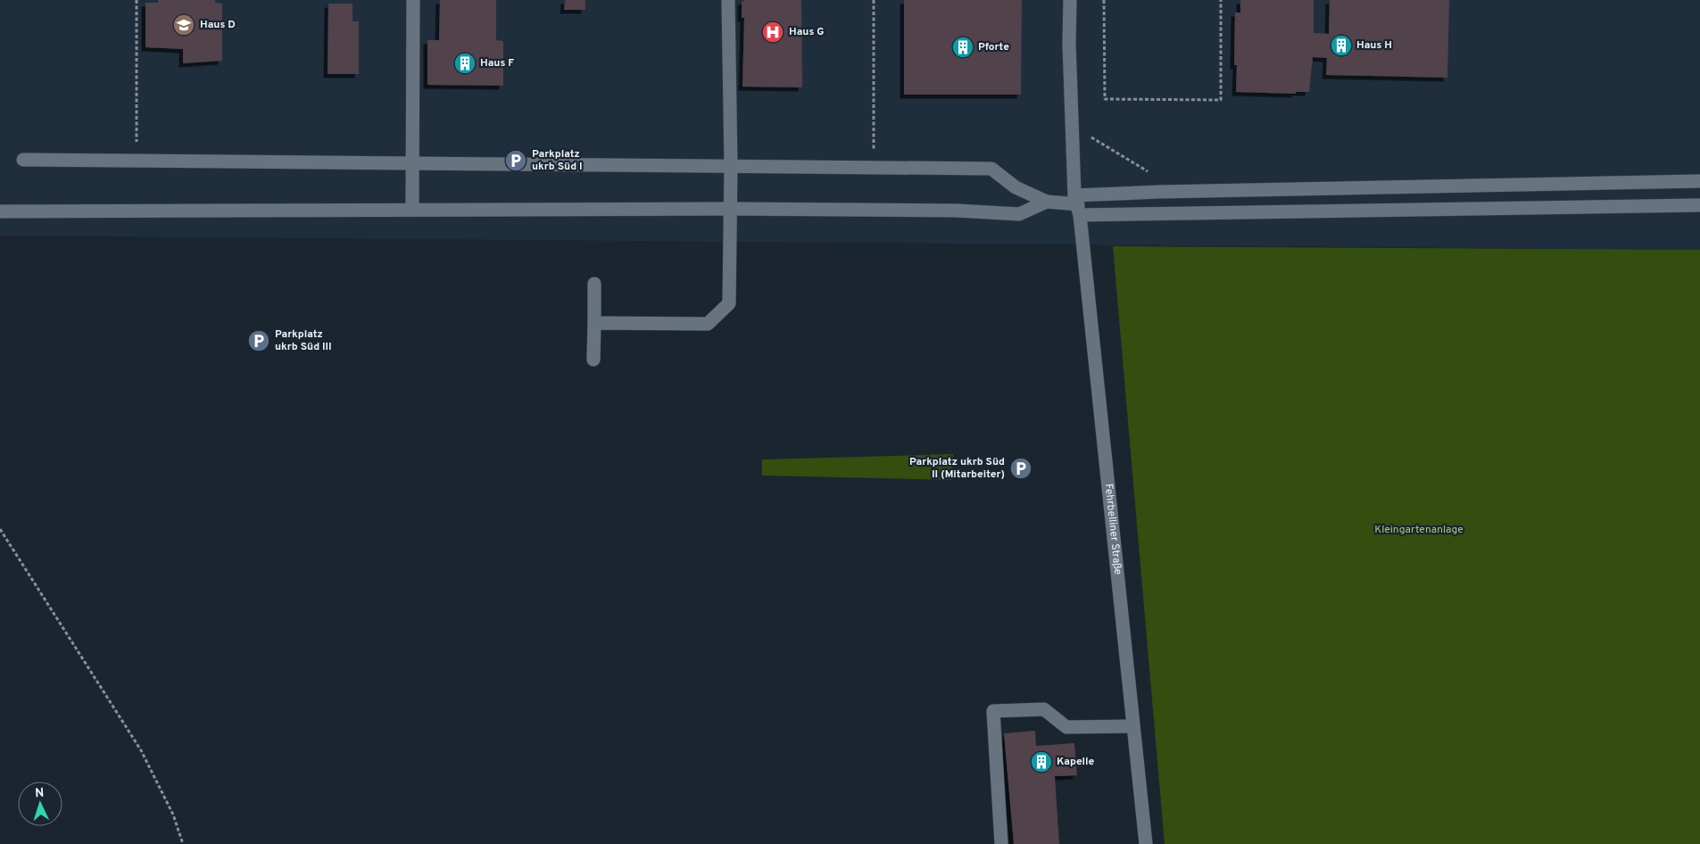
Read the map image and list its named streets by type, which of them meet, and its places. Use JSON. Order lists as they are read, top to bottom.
{
  "streets": {
    "lane": ["Fehrbelliner Straße"]
  },
  "parks": ["Kleingartenanlage"],
  "places": {
    "school or university": ["Haus D"],
    "hospital": ["Haus G"],
    "building": [
      "Haus H",
      "Pforte",
      "Haus F",
      "Kapelle"
    ],
    "parking": ["Parkplatz ukrb Süd I", "Parkplatz ukrb Süd III", "Parkplatz ukrb Süd II (Mitarbeiter)"]
  },
  "north": "top"
}
